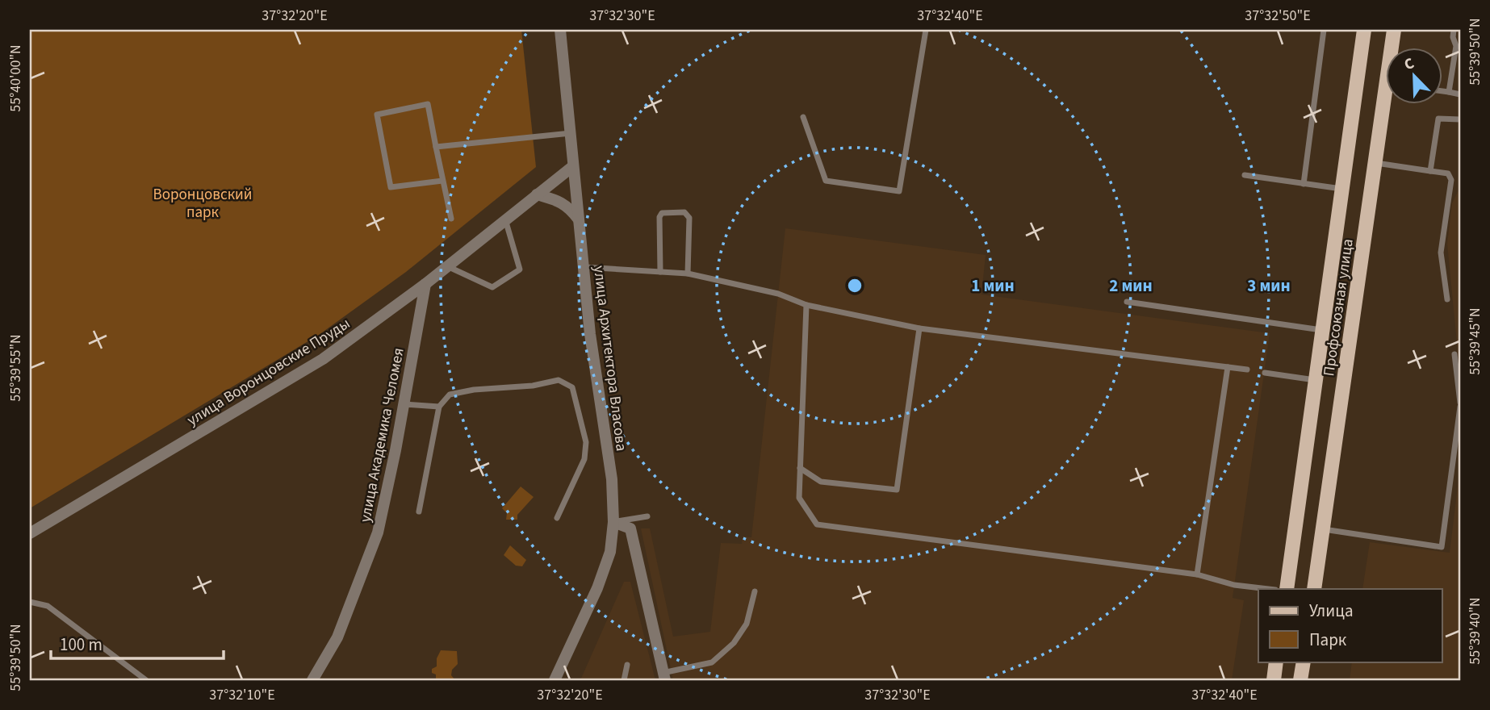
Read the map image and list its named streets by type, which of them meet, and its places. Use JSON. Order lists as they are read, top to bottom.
{
  "streets": {
    "main road": ["Профсоюзная улица"],
    "street": ["улица Архитектора Власова", "улица Воронцовские Пруды", "улица Академика Челомея"]
  },
  "crossings": [
    ["улица Архитектора Власова", "улица Воронцовские Пруды"],
    ["улица Воронцовские Пруды", "улица Академика Челомея"]
  ],
  "parks": ["Воронцовский парк"],
  "legend": ["Улица", "Парк"],
  "scale_bar": "100 m",
  "north": "top left",
  "coordinates": [
    "37°32'20\"E",
    "37°32'30\"E",
    "37°32'40\"E",
    "37°32'50\"E",
    "55°39'50\"N",
    "55°40'00\"N",
    "55°39'45\"N",
    "55°39'55\"N",
    "55°39'40\"N",
    "37°32'10\"E"
  ],
  "rings": ["1 мин", "2 мин", "3 мин"]
}
